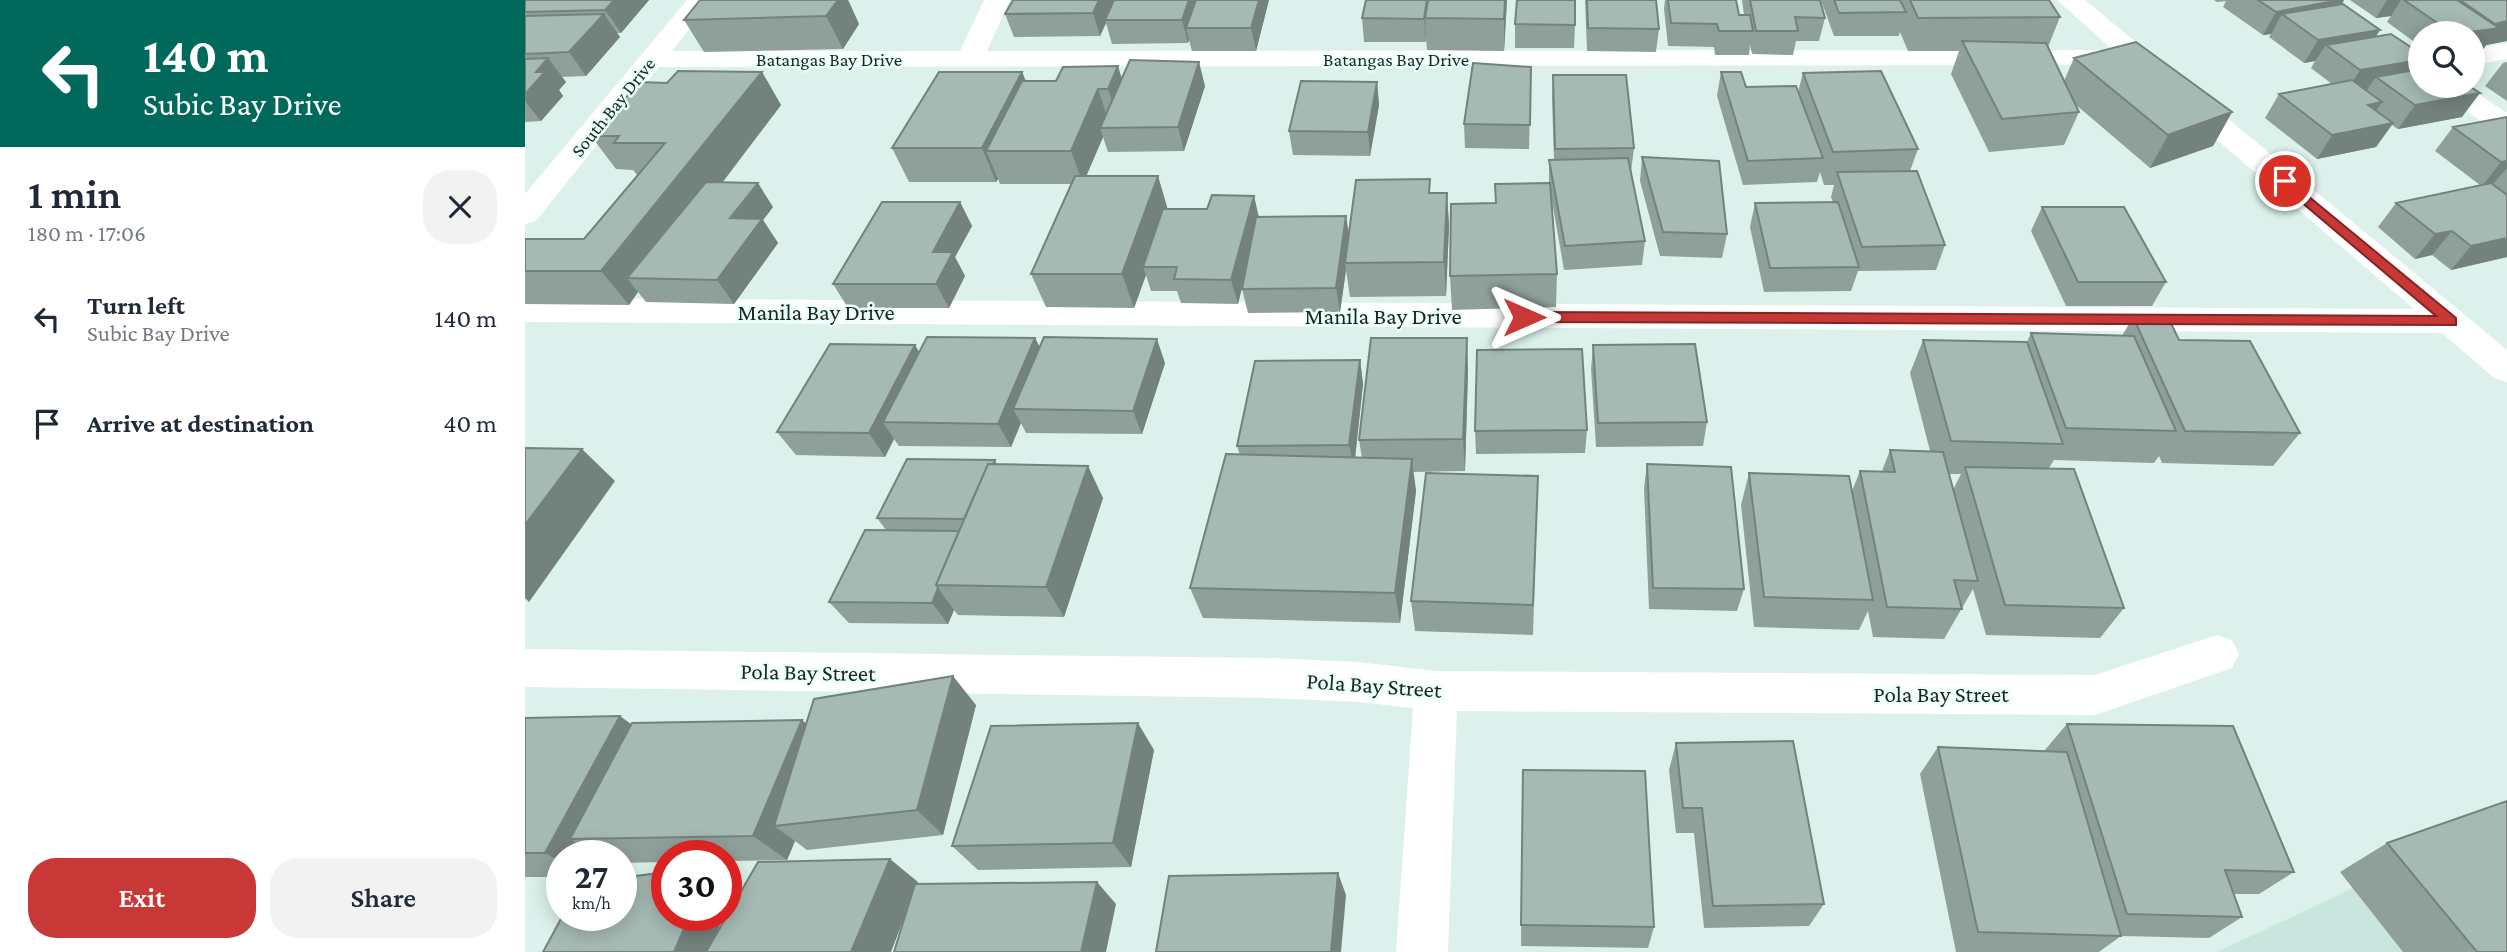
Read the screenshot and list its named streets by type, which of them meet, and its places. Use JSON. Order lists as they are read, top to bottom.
{
  "streets": {
    "street": [
      "Batangas Bay Drive",
      "South Bay Drive",
      "Manila Bay Drive",
      "Pola Bay Street"
    ]
  },
  "crossings": [
    ["Batangas Bay Drive", "South Bay Drive"]
  ],
  "page": {
    "turn": ["140 m", "Subic Bay Drive"],
    "heading": ["1 min", "180 m · 17:06"],
    "list": [
      {
        "name": "Turn left",
        "note": "Subic Bay Drive",
        "value": "140 m"
      },
      {
        "name": "Arrive at destination",
        "value": "40 m"
      }
    ],
    "speed": "27 km/h",
    "limit": "30",
    "buttons": ["Exit", "Share"]
  }
}
